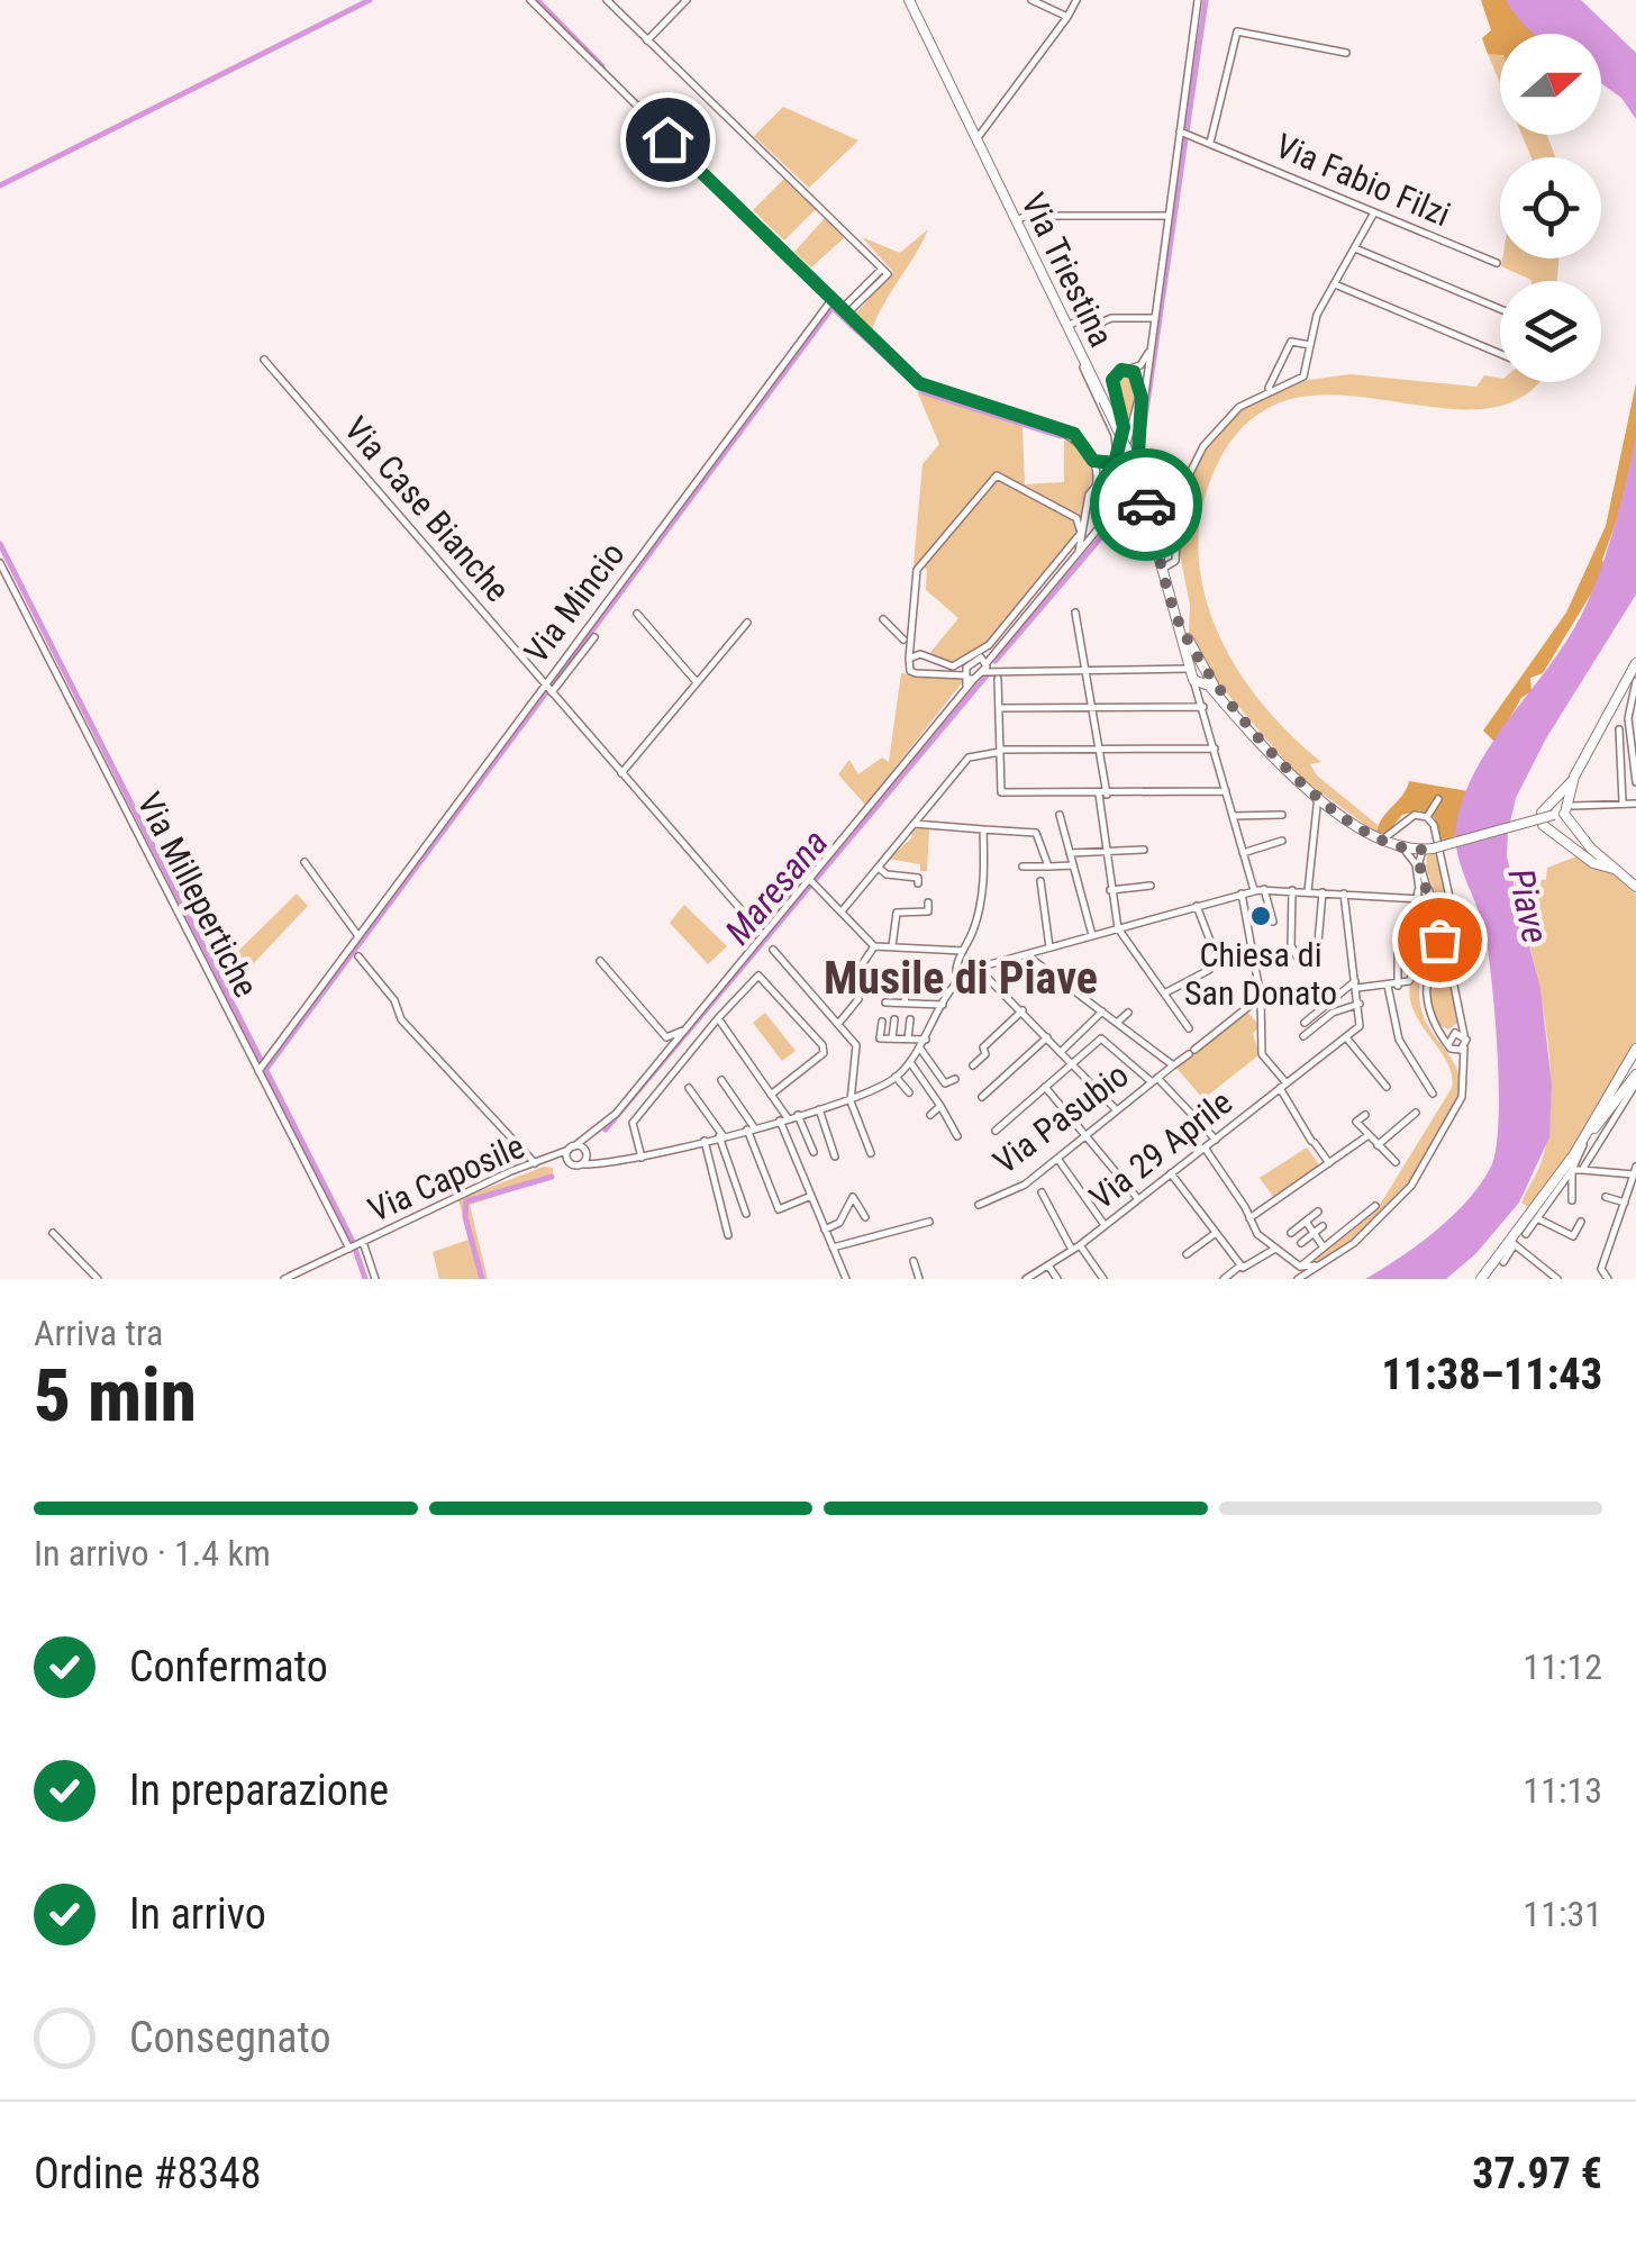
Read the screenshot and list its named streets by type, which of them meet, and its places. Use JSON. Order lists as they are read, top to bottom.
{
  "streets": {
    "main road": ["Via Triestina"],
    "street": [
      "Via Fabio Filzi",
      "Via Case Bianche",
      "Via Mincio",
      "Via Millepertiche",
      "Via Pasubio",
      "Via 29 Aprile",
      "Via Caposile"
    ]
  },
  "crossings": [
    ["Via Case Bianche", "Via Mincio"],
    ["Via Mincio", "Via Millepertiche"],
    ["Via Millepertiche", "Via Caposile"],
    ["Via Pasubio", "Via 29 Aprile"]
  ],
  "districts": ["Musile di Piave"],
  "water": ["Maresana", "Piave"],
  "places": ["Chiesa di San Donato"],
  "north": "right",
  "page": {
    "heading": ["5 min", "Arriva tra", "11:38–11:43"],
    "panel": ["Ordine #8348", "37.97 €"],
    "bar": "In arrivo · 1.4 km",
    "list": [
      ["Confermato", "11:12"],
      ["In preparazione", "11:13"],
      ["In arrivo", "11:31"],
      "Consegnato"
    ]
  }
}
